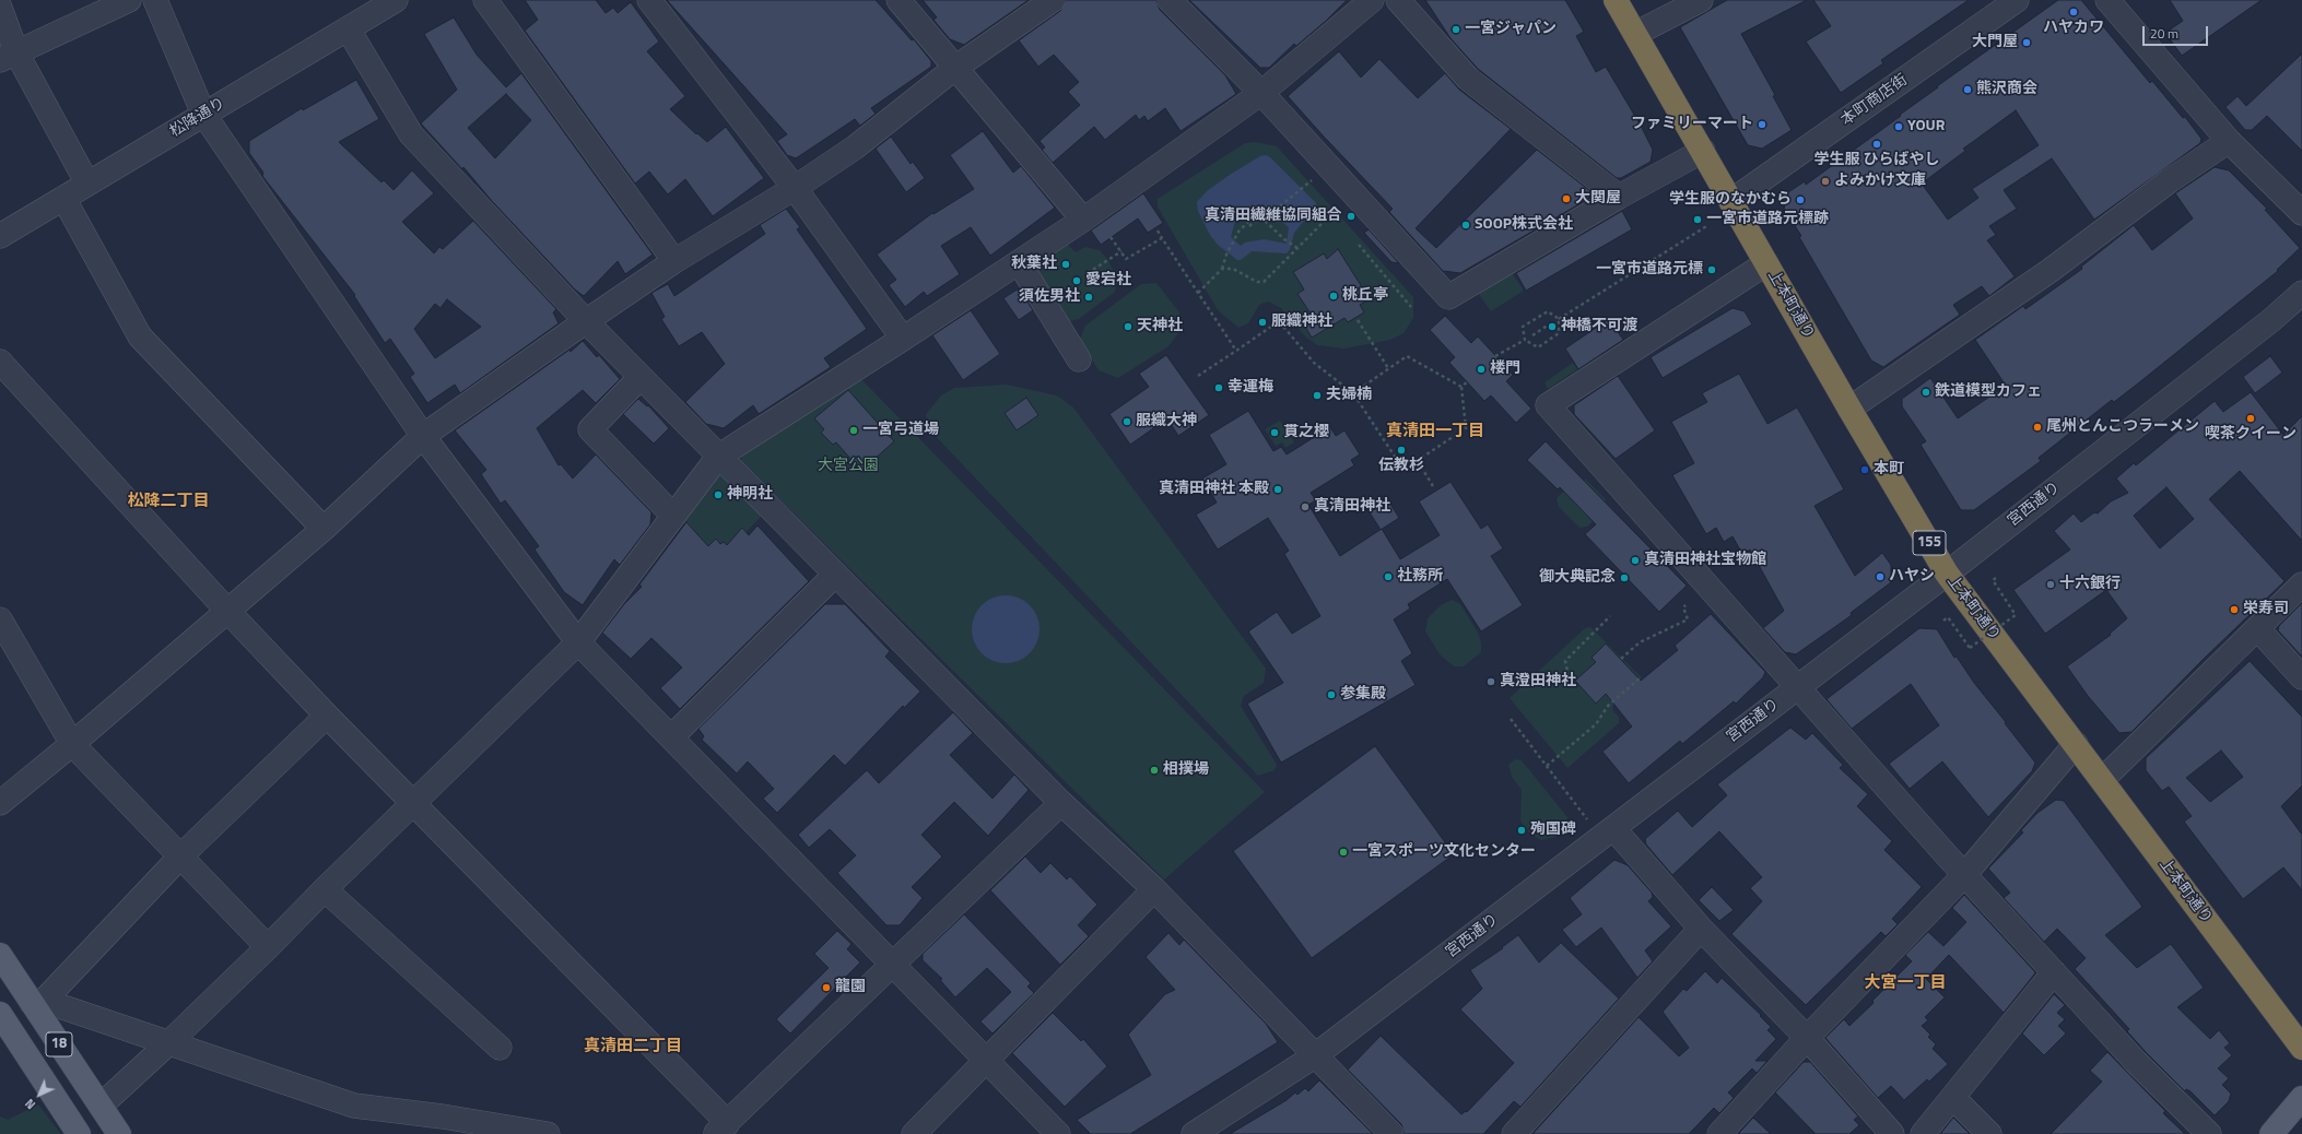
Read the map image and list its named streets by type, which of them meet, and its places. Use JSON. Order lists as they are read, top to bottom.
{
  "streets": {
    "highway": ["上本町通り", "155"],
    "main road": ["18"],
    "street": ["本町商店街", "松降通り", "宮西通り"]
  },
  "crossings": [
    ["本町商店街", "上本町通り"],
    ["上本町通り", "宮西通り"]
  ],
  "districts": [
    "真清田一丁目",
    "松降二丁目",
    "大宮一丁目",
    "真清田二丁目"
  ],
  "parks": ["大宮公園"],
  "places": [
    "ハヤカワ",
    "一宮ジャパン",
    "大門屋",
    "熊沢商会",
    "ファミリーマート",
    "YOUR",
    "学生服 ひらばやし",
    "よみかけ文庫",
    "大関屋",
    "学生服のなかむら",
    "真清田繊維協同組合",
    "一宮市道路元標跡",
    "SOOP株式会社",
    "秋葉社",
    "一宮市道路元標",
    "愛宕社",
    "桃丘亭",
    "須佐男社",
    "服織神社",
    "天神社",
    "神橋不可渡",
    "楼門",
    "幸運梅",
    "鉄道模型カフェ",
    "夫婦楠",
    "喫茶クイーン",
    "服織大神",
    "尾州とんこつラーメン",
    "一宮弓道場",
    "貫之櫻",
    "伝教杉",
    "本町",
    "真清田神社 本殿",
    "神明社",
    "真清田神社",
    "真清田神社宝物館",
    "社務所",
    "ハヤシ",
    "御大典記念",
    "十六銀行",
    "栄寿司",
    "真澄田神社",
    "参集殿",
    "相撲場",
    "殉国碑",
    "一宮スポーツ文化センター",
    "龍園"
  ],
  "scale_bar": "20 m",
  "north": "bottom left"
}
